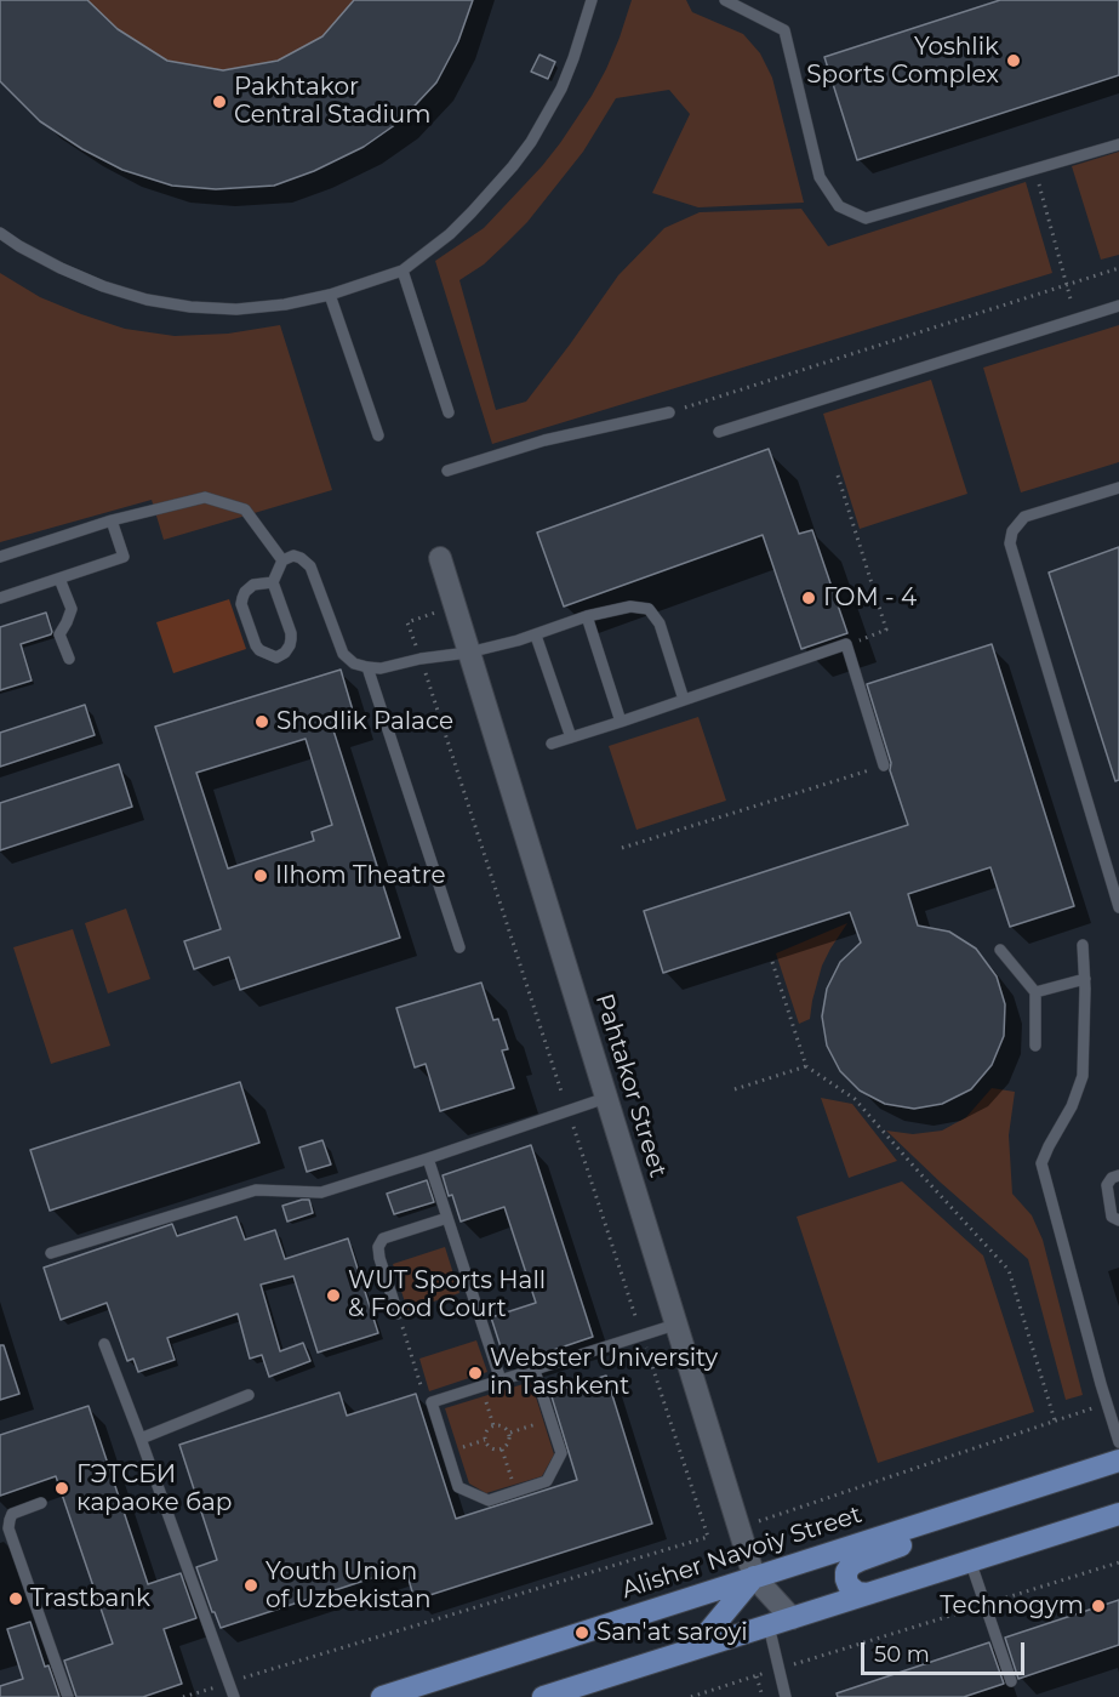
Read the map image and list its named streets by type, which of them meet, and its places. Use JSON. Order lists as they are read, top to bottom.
{
  "streets": {
    "main road": ["Alisher Navoiy Street"],
    "street": ["Pahtakor Street"]
  },
  "crossings": [
    ["Pahtakor Street", "Alisher Navoiy Street"]
  ],
  "places": [
    "Yoshlik Sports Complex",
    "Pakhtakor Central Stadium",
    "ГОМ - 4",
    "Shodlik Palace",
    "Ilhom Theatre",
    "WUT Sports Hall & Food Court",
    "Webster University in Tashkent",
    "ГЭТСБИ караоке бар",
    "Youth Union of Uzbekistan",
    "Trastbank",
    "Technogym",
    "San'at saroyi"
  ],
  "scale_bar": "50 m"
}
